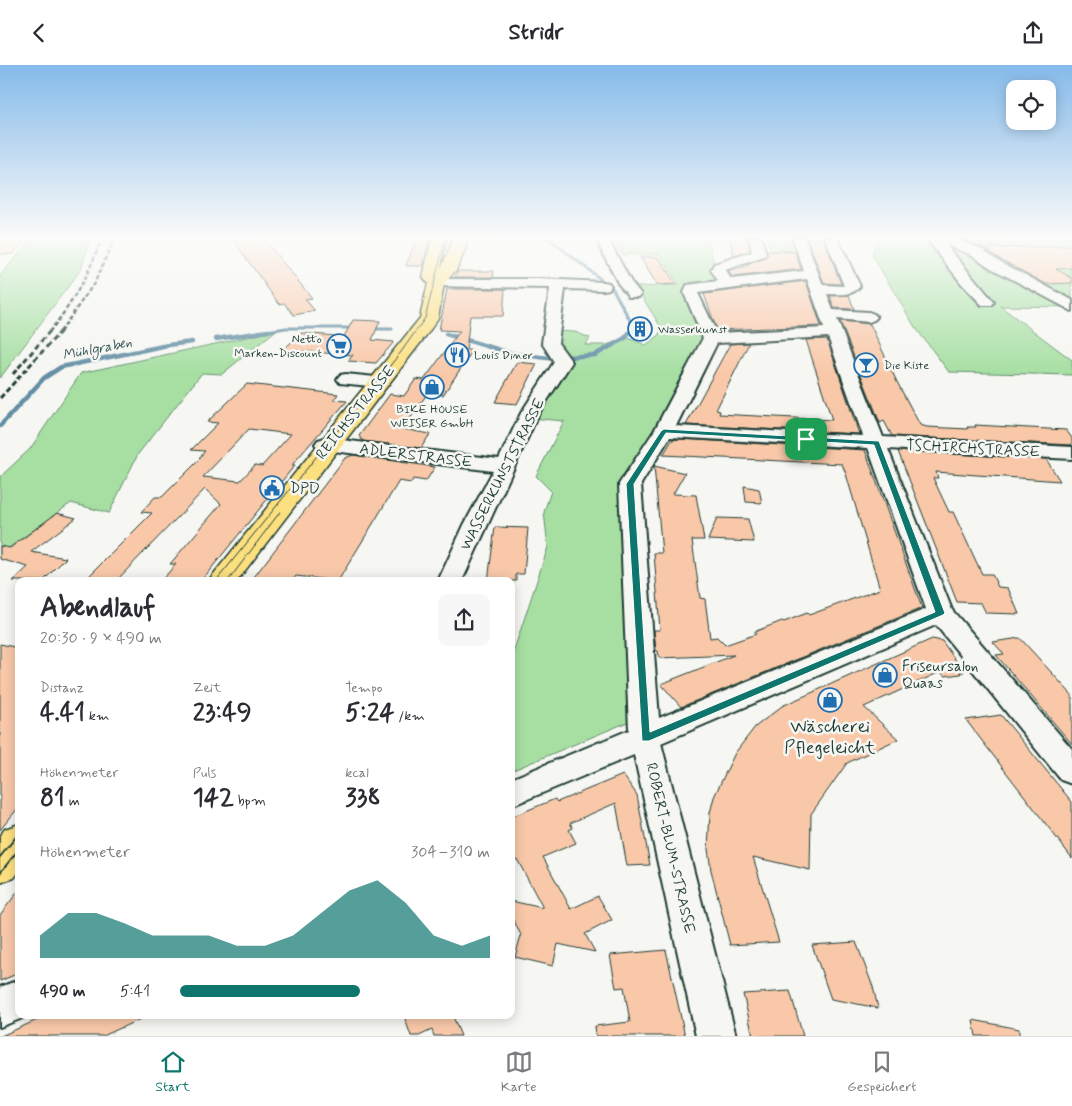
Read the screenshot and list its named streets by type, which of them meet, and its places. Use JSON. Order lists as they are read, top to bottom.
{
  "streets": {
    "main road": ["REICHSSTRASSE"],
    "street": [
      "TSCHIRCHSTRASSE",
      "ADLERSTRASSE",
      "WASSERKUNSTSTRASSE",
      "ROBERT-BLUM-STRASSE"
    ]
  },
  "crossings": [
    ["REICHSSTRASSE", "ADLERSTRASSE"],
    ["TSCHIRCHSTRASSE", "ROBERT-BLUM-STRASSE"],
    ["ADLERSTRASSE", "WASSERKUNSTSTRASSE"]
  ],
  "water": ["Mühlgraben"],
  "places": {
    "building": ["Wasserkunst"],
    "supermarket": ["Netto Marken-Discount"],
    "restaurant": ["Louis Diner"],
    "bar": ["Die Kiste"],
    "shop": ["BIKE HOUSE WEISER GmbH", "Friseursalon Quaas", "Wäscherei Pflegeleicht"],
    "public building": ["DPD"]
  },
  "page": {
    "header": "Stridr",
    "heading": ["Abendlauf", "20:30 · 9 × 490 m"],
    "stats": [
      ["Distanz", "4.41 km"],
      ["Zeit", "23:49"],
      ["Tempo", "5:24 /km"],
      ["Höhenmeter", "81 m"],
      ["Puls", "142 bpm"],
      ["kcal", "338"]
    ],
    "chart": ["Höhenmeter", "304–310 m"],
    "list": [
      {
        "name": "490 m",
        "note": "5:41"
      }
    ],
    "tabs": ["Start", "Karte", "Gespeichert"]
  }
}
